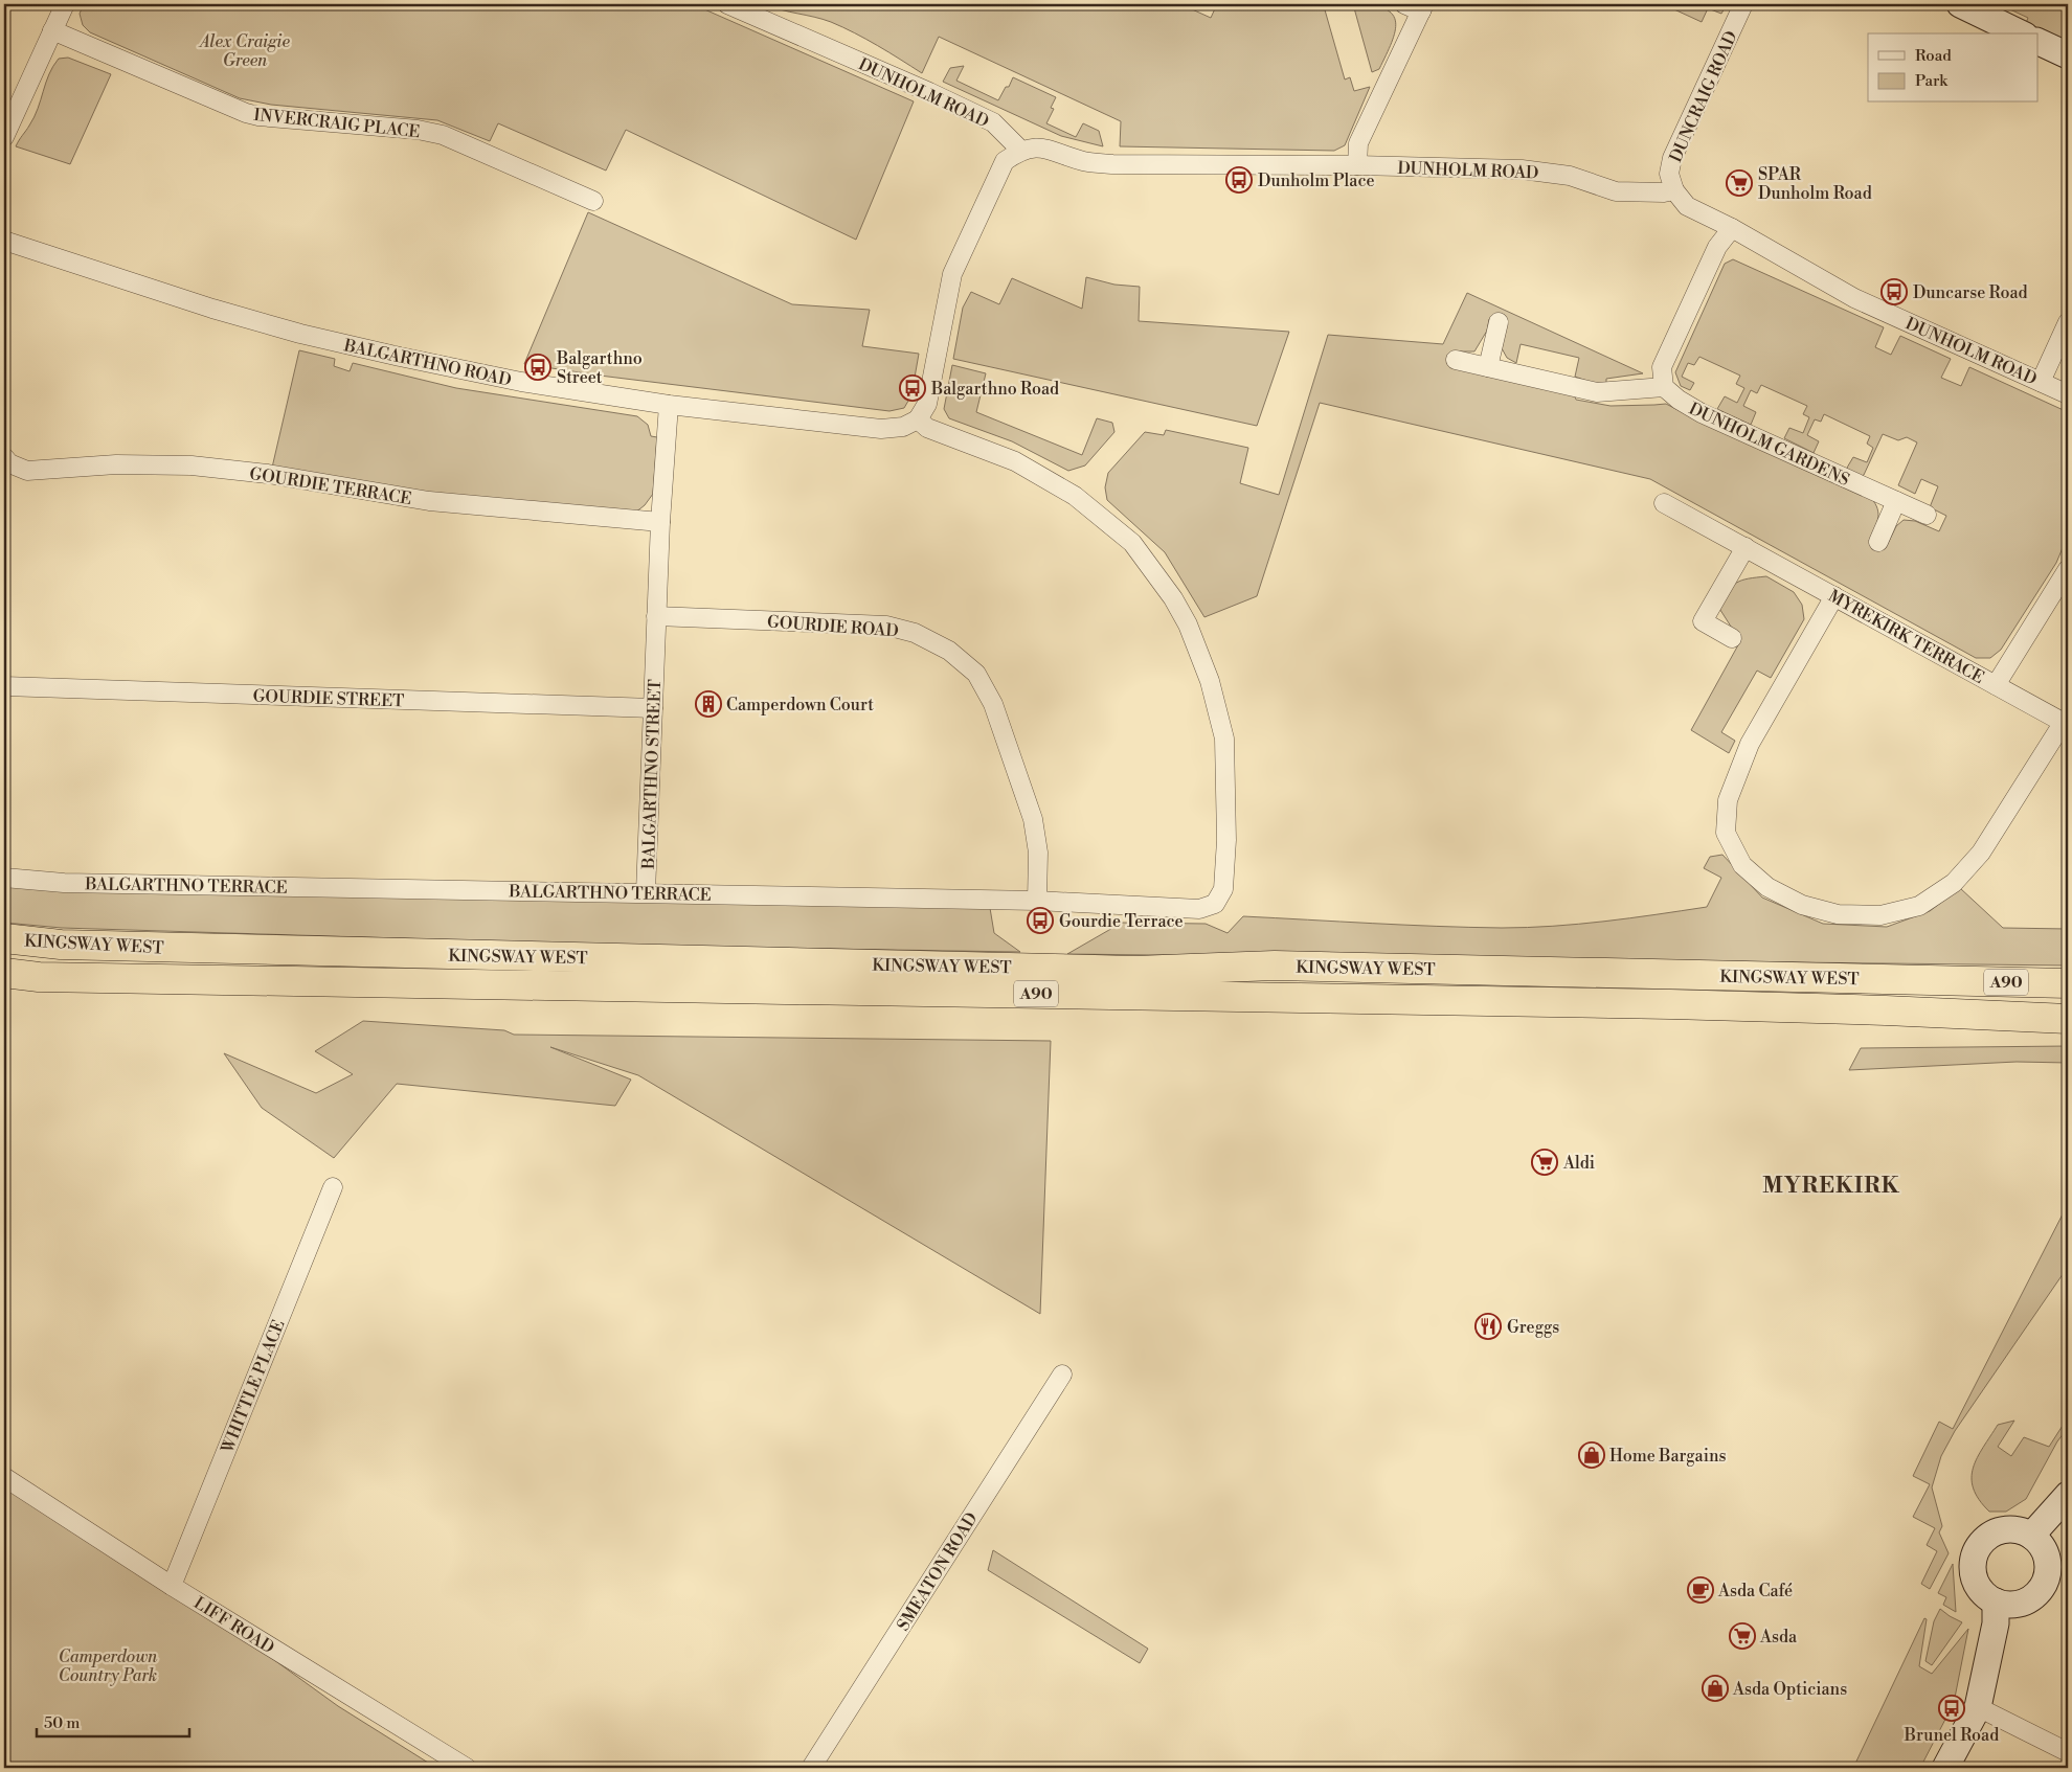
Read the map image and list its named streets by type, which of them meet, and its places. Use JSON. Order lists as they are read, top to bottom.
{
  "streets": {
    "highway": ["KINGSWAY WEST", "A90"],
    "street": [
      "DUNHOLM ROAD",
      "DUNCRAIG ROAD",
      "INVERCRAIG PLACE",
      "BALGARTHNO ROAD",
      "DUNHOLM GARDENS",
      "GOURDIE TERRACE",
      "GOURDIE ROAD",
      "MYREKIRK TERRACE",
      "GOURDIE STREET",
      "BALGARTHNO STREET",
      "BALGARTHNO TERRACE",
      "WHITTLE PLACE",
      "SMEATON ROAD",
      "LIFF ROAD"
    ]
  },
  "crossings": [
    ["DUNHOLM ROAD", "DUNCRAIG ROAD"],
    ["BALGARTHNO ROAD", "BALGARTHNO STREET"],
    ["BALGARTHNO ROAD", "BALGARTHNO TERRACE"],
    ["GOURDIE TERRACE", "BALGARTHNO STREET"],
    ["GOURDIE ROAD", "BALGARTHNO STREET"],
    ["GOURDIE ROAD", "BALGARTHNO TERRACE"],
    ["GOURDIE STREET", "BALGARTHNO STREET"],
    ["BALGARTHNO STREET", "BALGARTHNO TERRACE"],
    ["WHITTLE PLACE", "LIFF ROAD"]
  ],
  "districts": ["MYREKIRK"],
  "parks": ["Alex Craigie Green", "Camperdown Country Park"],
  "places": {
    "bus stop": [
      "Dunholm Place",
      "Duncarse Road",
      "Balgarthno Street",
      "Balgarthno Road",
      "Gourdie Terrace",
      "Brunel Road"
    ],
    "supermarket": ["SPAR Dunholm Road", "Aldi", "Asda"],
    "building": ["Camperdown Court"],
    "restaurant": ["Greggs"],
    "shop": ["Home Bargains", "Asda Opticians"],
    "cafe": ["Asda Café"]
  },
  "legend": ["Road", "Park"],
  "scale_bar": "50 m"
}
